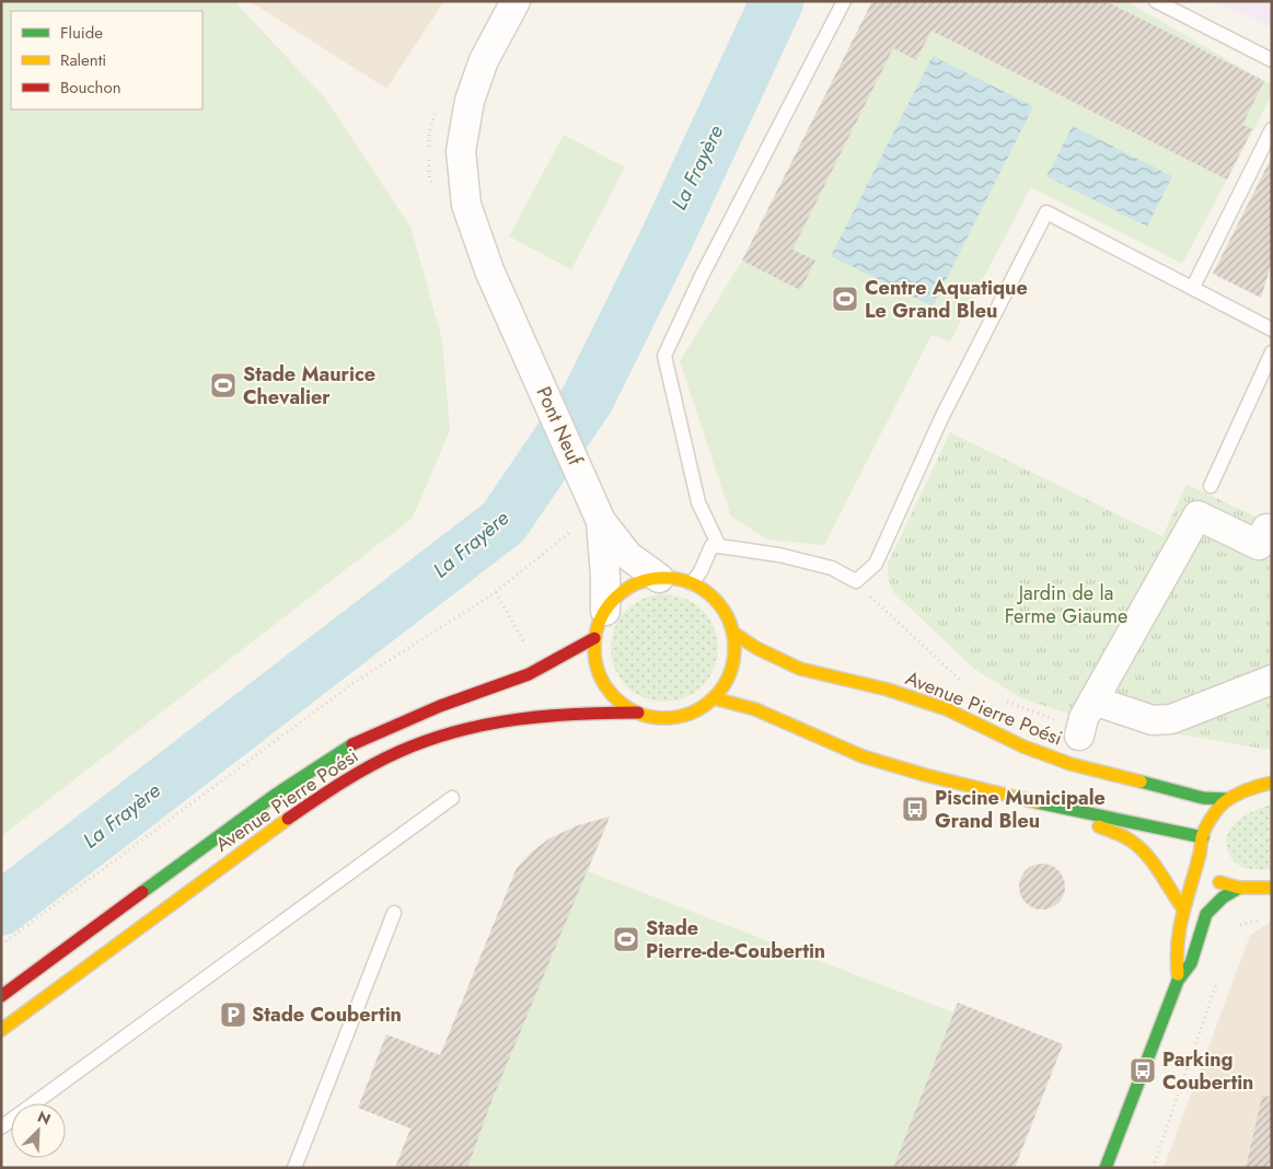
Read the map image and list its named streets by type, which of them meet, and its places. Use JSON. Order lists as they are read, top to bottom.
{
  "streets": {
    "main road": ["Avenue Pierre Poési"],
    "street": ["Pont Neuf"]
  },
  "water": ["La Frayère"],
  "parks": ["Jardin de la Ferme Giaume"],
  "places": {
    "sports": ["Centre Aquatique Le Grand Bleu", "Stade Maurice Chevalier", "Stade Pierre-de-Coubertin"],
    "bus stop": ["Piscine Municipale Grand Bleu", "Parking Coubertin"],
    "parking": ["Stade Coubertin"]
  },
  "legend": ["Fluide", "Ralenti", "Bouchon"],
  "north": "top right"
}
